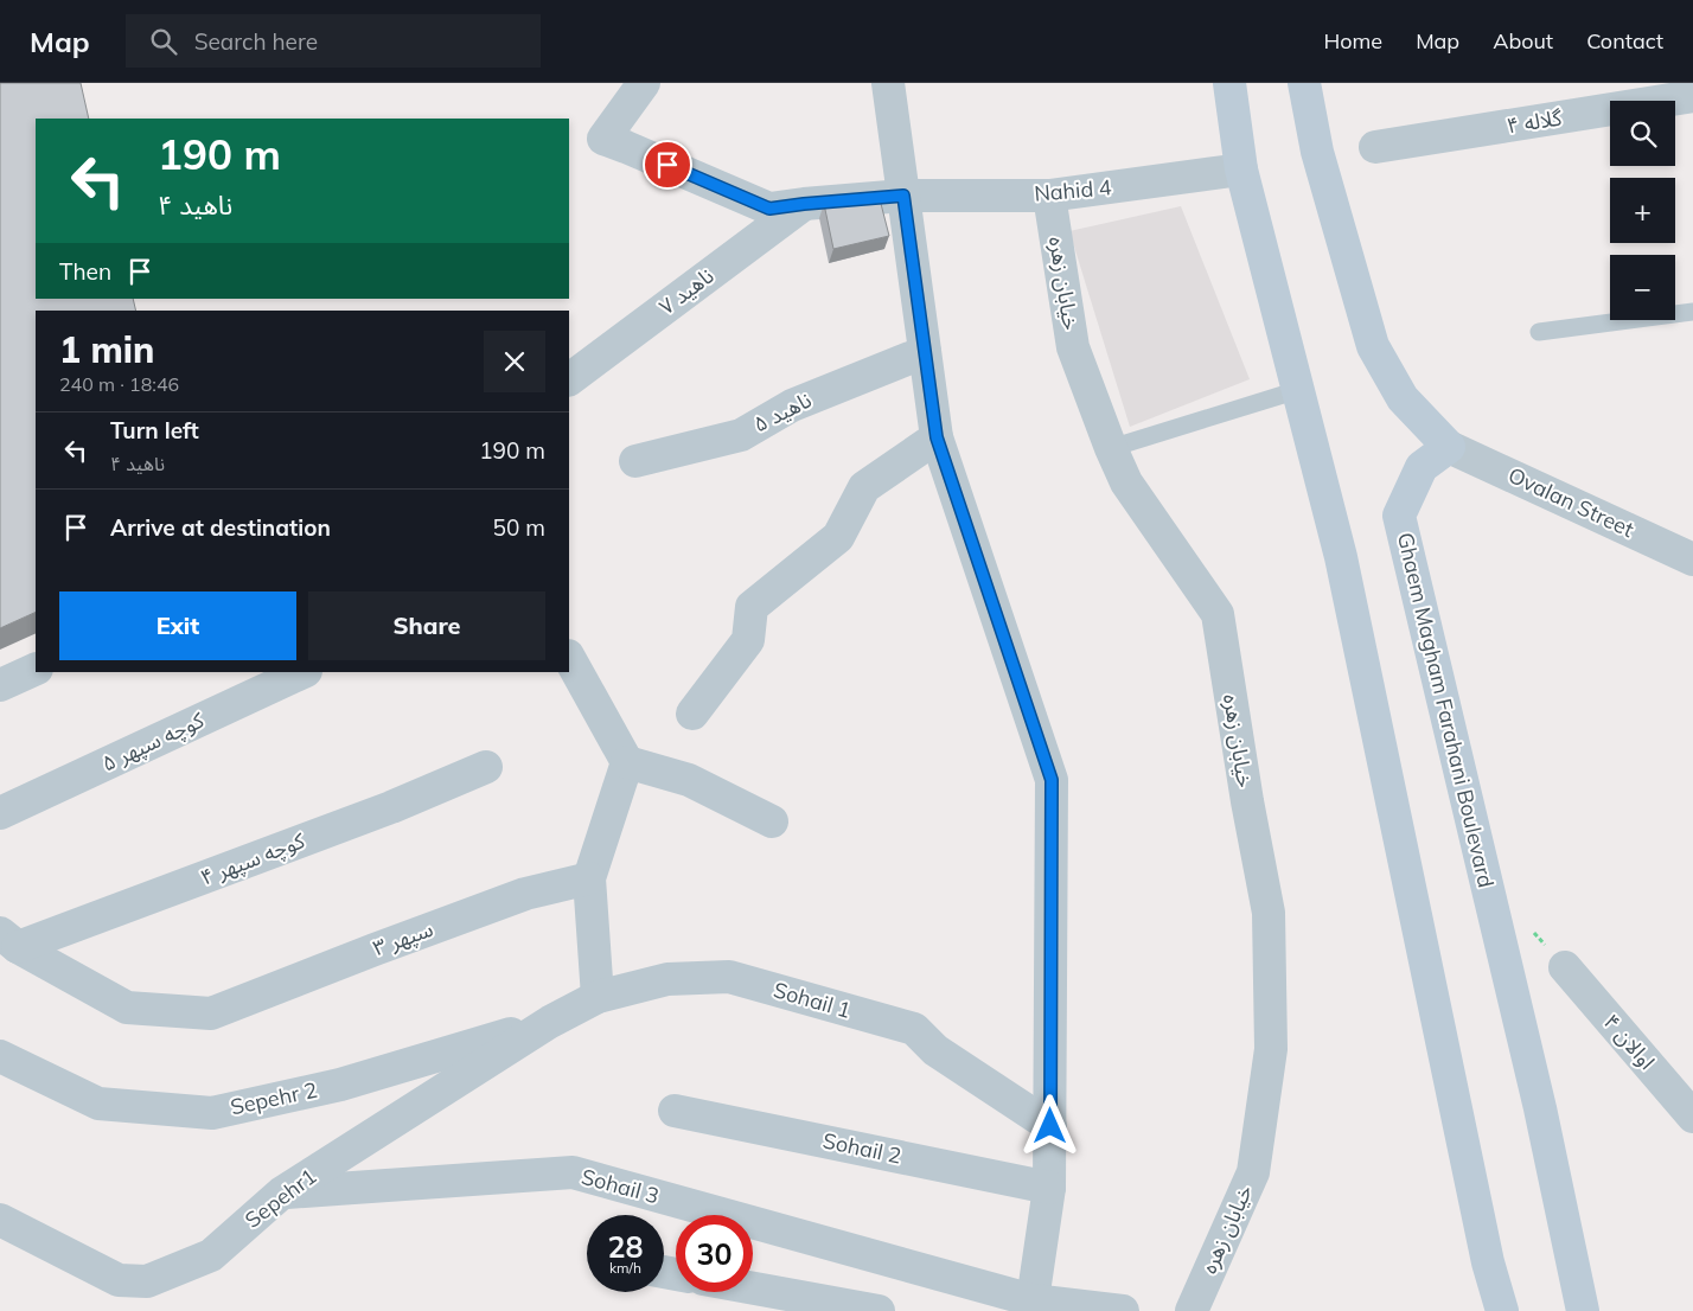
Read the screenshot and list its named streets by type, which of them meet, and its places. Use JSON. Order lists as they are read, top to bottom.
{
  "streets": {
    "main road": ["Ghaem Magham Farahani Boulevard"],
    "street": [
      "گلاله ۴",
      "Nahid 4",
      "خیابان زهره",
      "ناهید ۷",
      "ناهید ۵",
      "Ovalan Street",
      "کوچه سپهر ۵",
      "کوچه سپهر ۴",
      "سپهر ۳",
      "Sohail 1",
      "اوالان ۴",
      "Sepehr 2",
      "Sohail 2",
      "Sohail 3",
      "Sepehr1"
    ]
  },
  "crossings": [
    ["Nahid 4", "خیابان زهره"],
    ["Nahid 4", "ناهید ۷"],
    ["Ovalan Street", "Ghaem Magham Farahani Boulevard"],
    ["کوچه سپهر ۴", "سپهر ۳"],
    ["Sohail 1", "Sepehr 2"],
    ["Sohail 1", "Sepehr1"],
    ["Sepehr 2", "Sepehr1"],
    ["Sohail 3", "Sepehr1"]
  ],
  "page": {
    "header": "Map",
    "search": "Search here",
    "nav": [
      "Home",
      "Map",
      "About",
      "Contact"
    ],
    "map_buttons": ["+", "−"],
    "turn": ["190 m", "ناهید ۴"],
    "then": "Then",
    "heading": ["1 min", "240 m · 18:46"],
    "list": [
      {
        "name": "Turn left",
        "note": "ناهید ۴",
        "value": "190 m"
      },
      {
        "name": "Arrive at destination",
        "value": "50 m"
      }
    ],
    "buttons": ["Exit", "Share"],
    "speed": "28 km/h",
    "limit": "30"
  }
}
